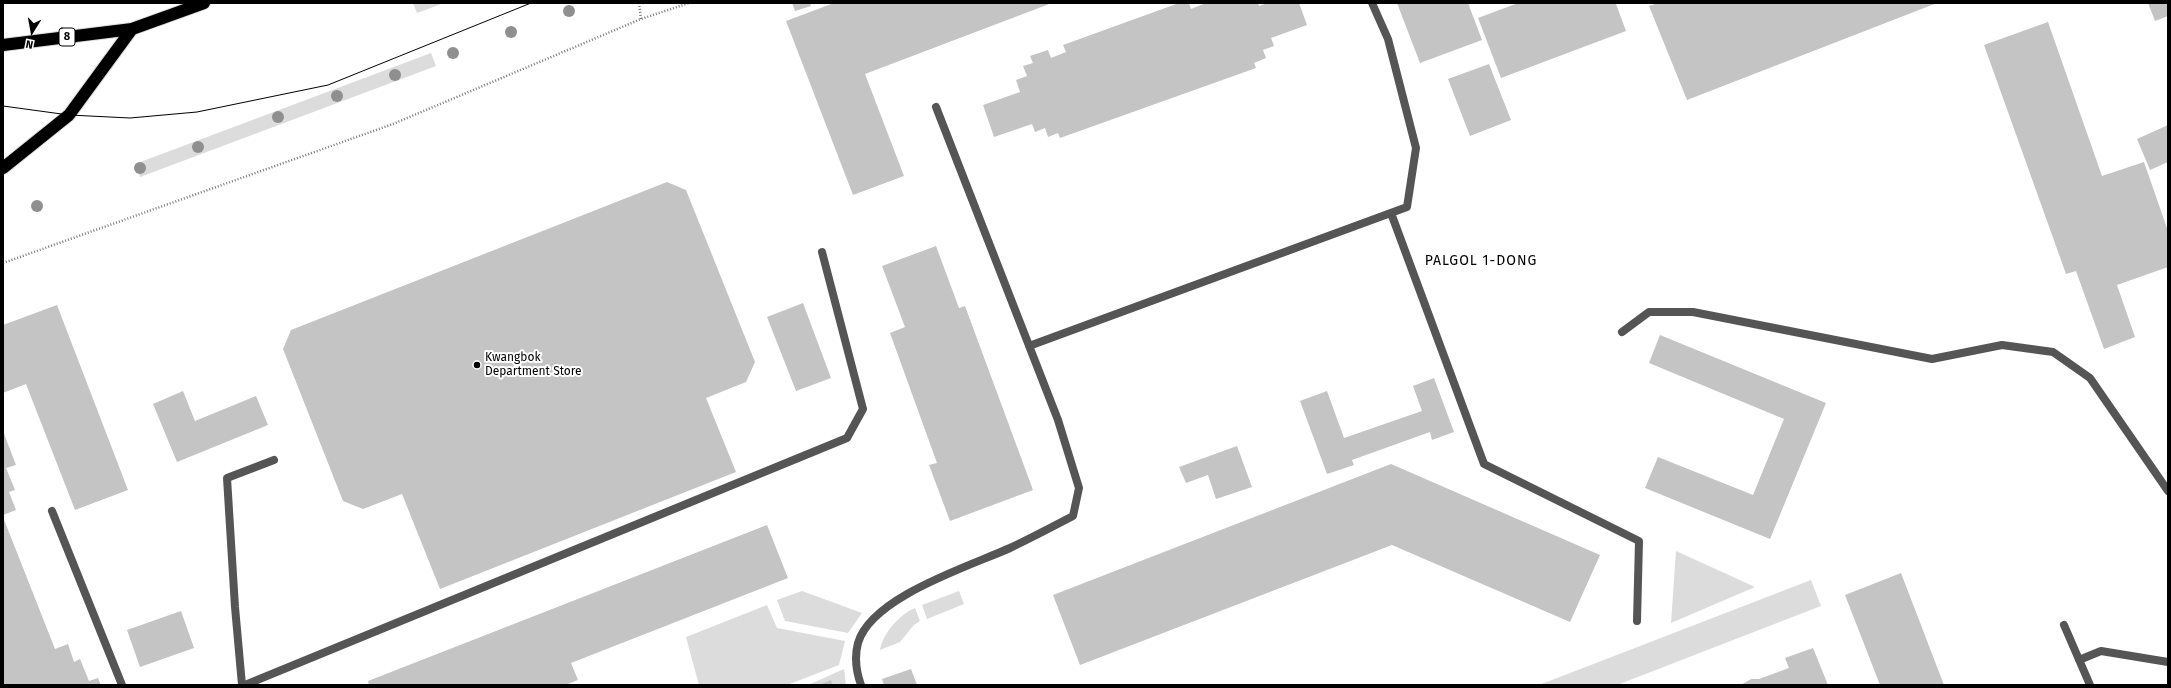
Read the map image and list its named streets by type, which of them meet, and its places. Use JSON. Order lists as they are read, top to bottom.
{
  "streets": {
    "highway": ["8"]
  },
  "districts": ["PALGOL 1-DONG"],
  "places": ["Kwangbok Department Store"],
  "north": "bottom"
}
